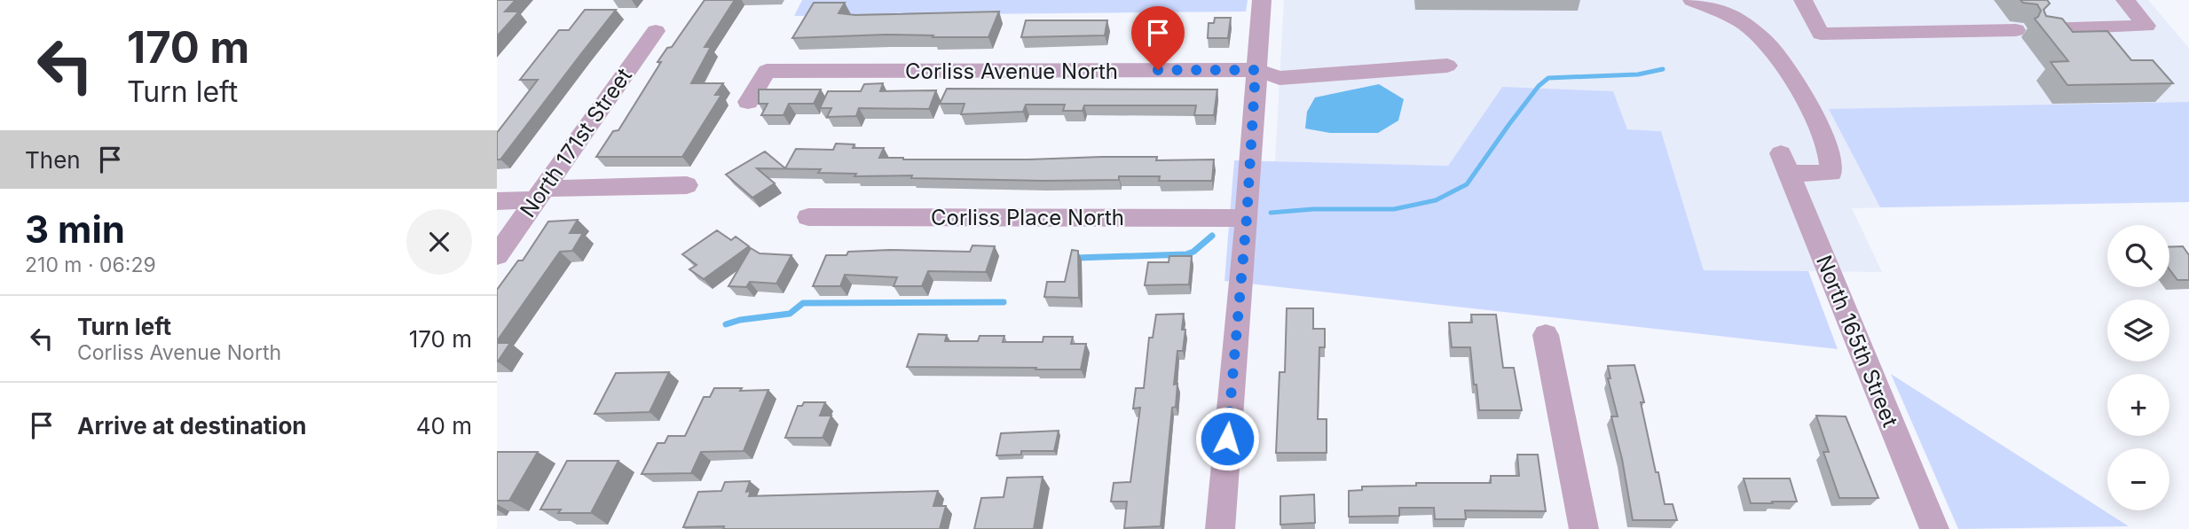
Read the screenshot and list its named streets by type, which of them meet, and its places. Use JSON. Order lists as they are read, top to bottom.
{
  "streets": {
    "street": [
      "Corliss Avenue North",
      "North 171st Street",
      "Corliss Place North",
      "North 165th Street"
    ]
  },
  "page": {
    "turn": ["170 m", "Turn left"],
    "then": "Then",
    "heading": ["3 min", "210 m · 06:29"],
    "map_buttons": ["+", "−"],
    "list": [
      {
        "name": "Turn left",
        "note": "Corliss Avenue North",
        "value": "170 m"
      },
      {
        "name": "Arrive at destination",
        "value": "40 m"
      }
    ]
  }
}
